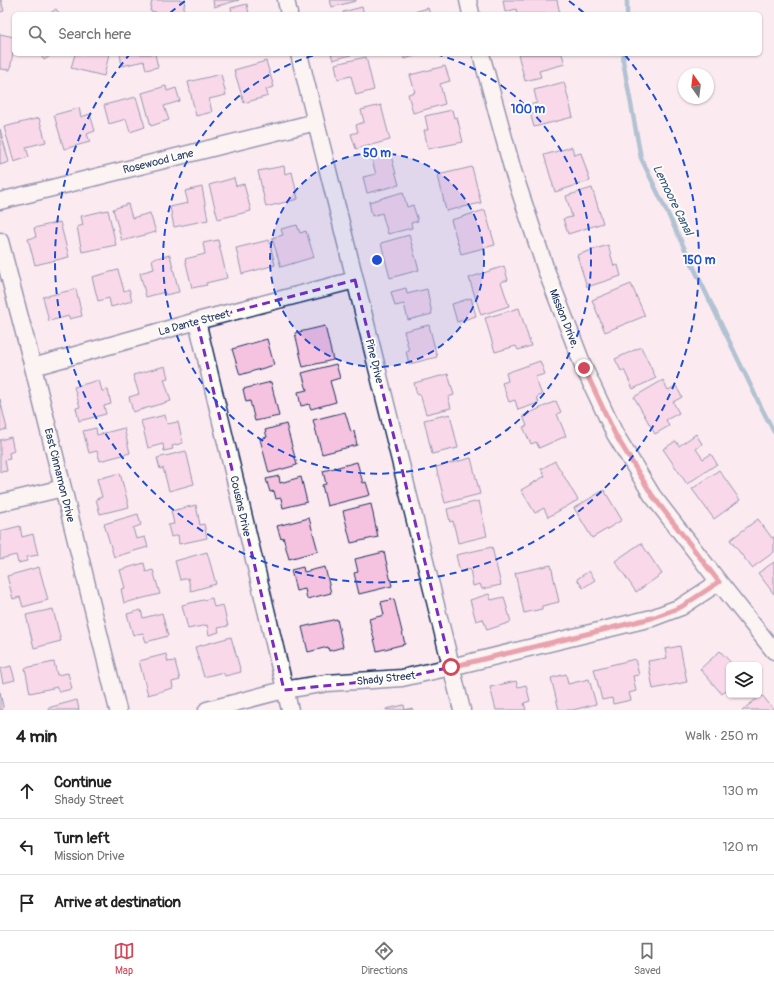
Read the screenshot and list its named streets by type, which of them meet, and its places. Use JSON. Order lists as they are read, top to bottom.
{
  "streets": {
    "street": [
      "Rosewood Lane",
      "Mission Drive",
      "La Dante Street",
      "Pine Drive",
      "East Cinnamon Drive",
      "Cousins Drive",
      "Shady Street"
    ]
  },
  "crossings": [
    ["Rosewood Lane", "Pine Drive"],
    ["Mission Drive", "Shady Street"],
    ["La Dante Street", "Pine Drive"],
    ["La Dante Street", "East Cinnamon Drive"],
    ["La Dante Street", "Cousins Drive"],
    ["Pine Drive", "Shady Street"],
    ["Cousins Drive", "Shady Street"]
  ],
  "water": ["Lemoore Canal"],
  "north": "top",
  "page": {
    "search": "Search here",
    "heading": ["4 min", "Walk · 250 m"],
    "list": [
      ["Continue", "Shady Street", "130 m"],
      ["Turn left", "Mission Drive", "120 m"],
      "Arrive at destination"
    ],
    "nav": ["Map", "Directions", "Saved"]
  },
  "rings": ["100 m", "50 m", "150 m"]
}
